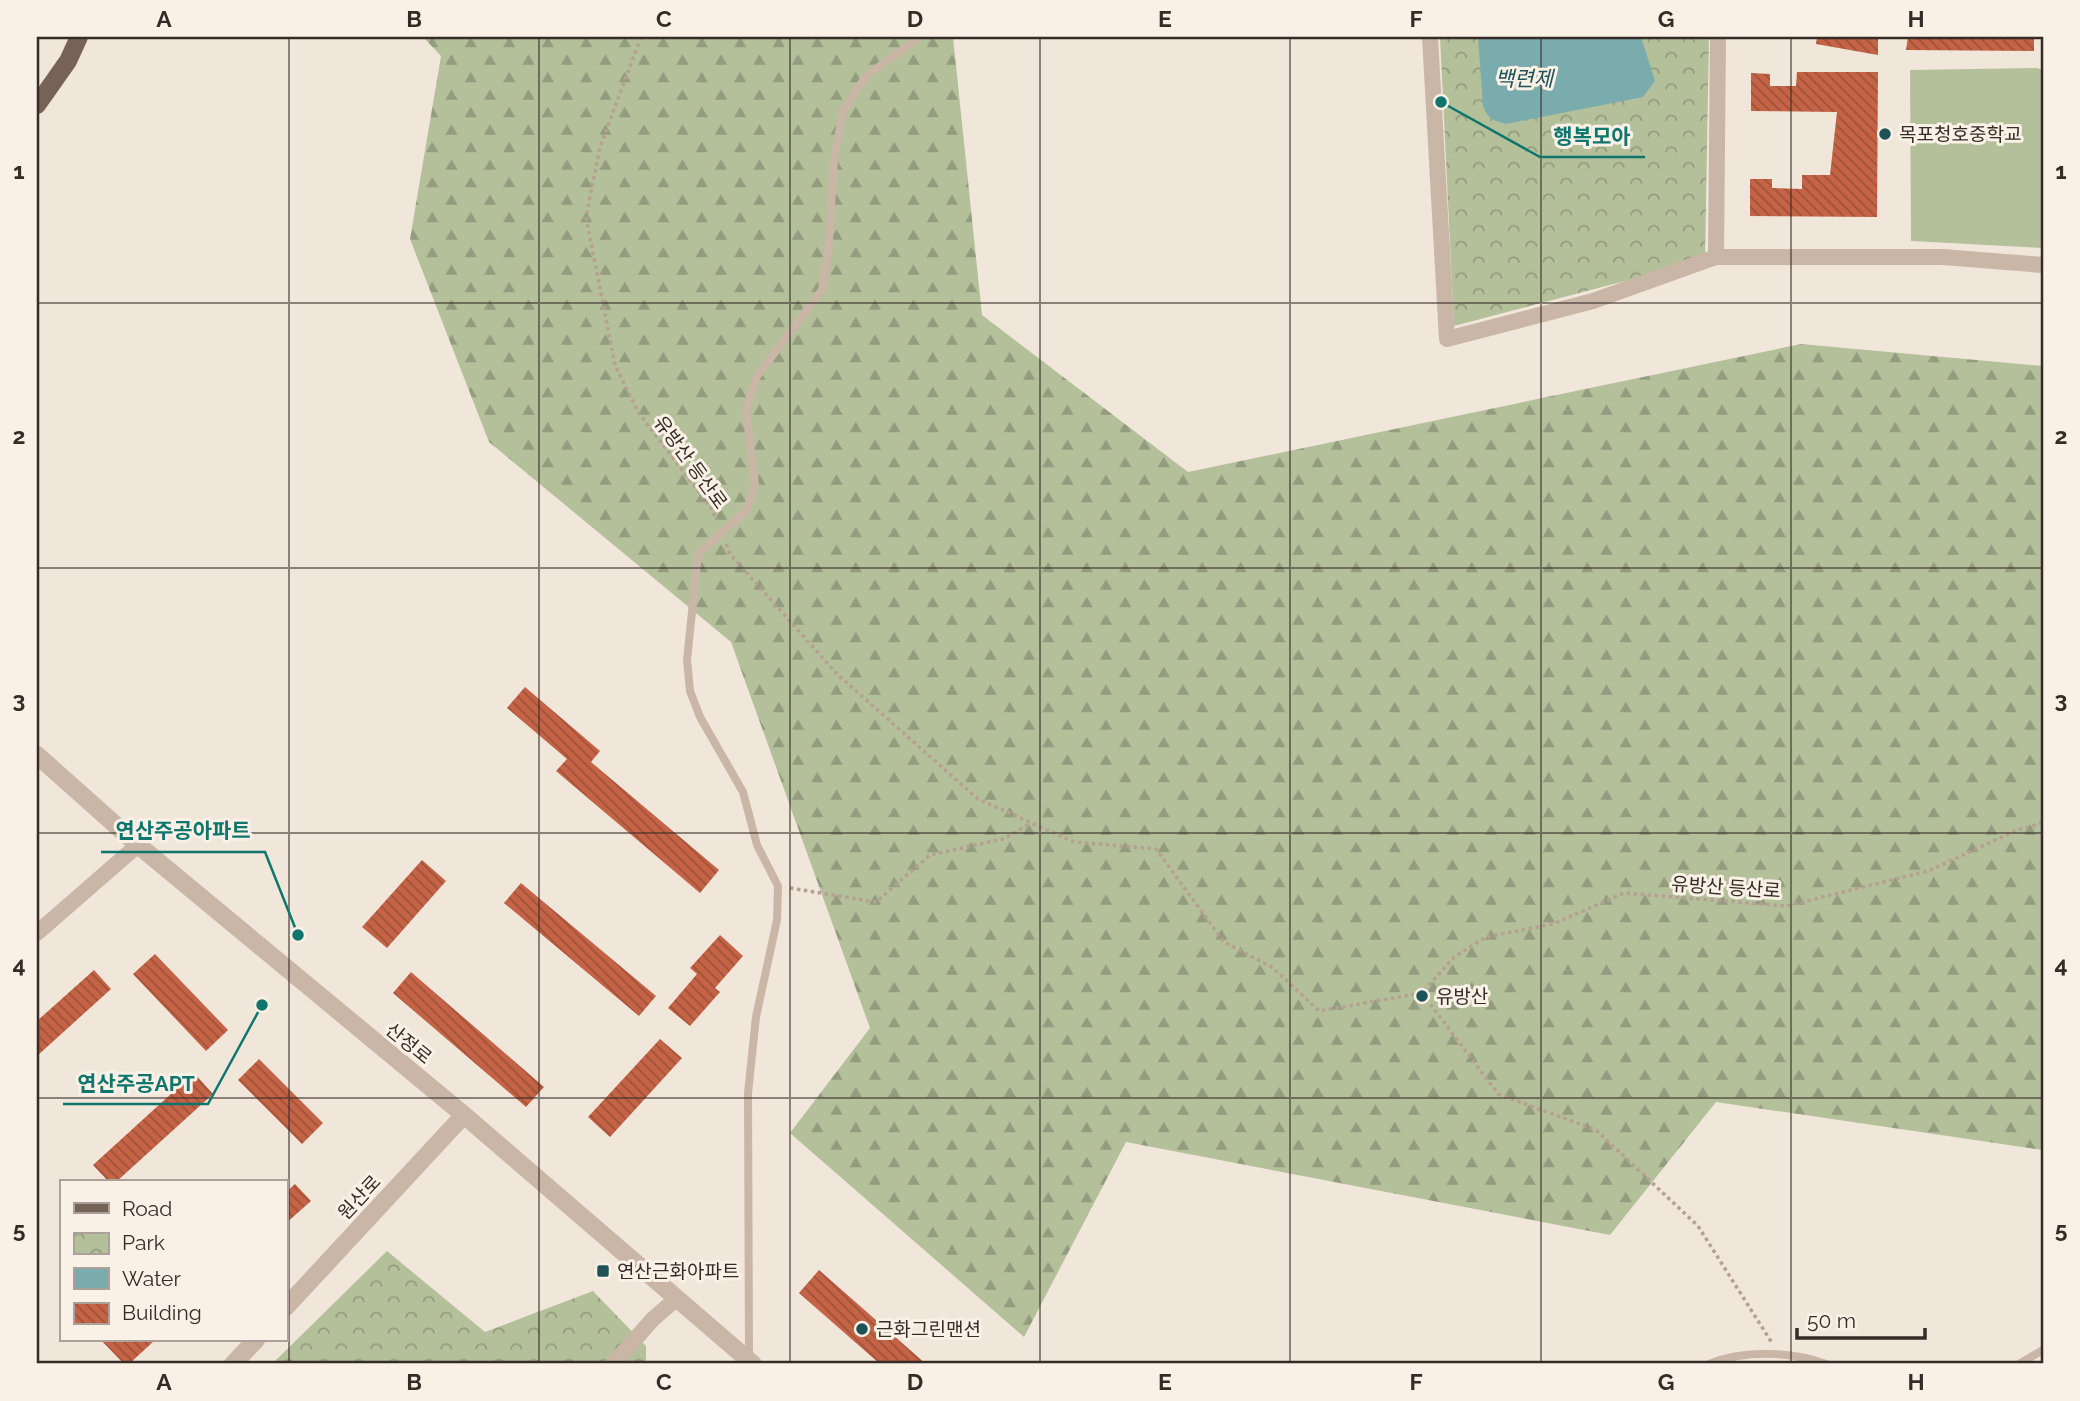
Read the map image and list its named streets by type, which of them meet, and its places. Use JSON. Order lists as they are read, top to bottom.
{
  "streets": {
    "street": ["산정로", "원산로"],
    "path": ["유방산 등산로"]
  },
  "crossings": [
    ["산정로", "원산로"]
  ],
  "water": ["백련제"],
  "places": {
    "other": [
      "행복모아",
      "목포청호중학교",
      "연산주공아파트",
      "유방산",
      "연산주공APT",
      "근화그린맨션"
    ],
    "transit": ["연산근화아파트"]
  },
  "legend": [
    "Road",
    "Park",
    "Water",
    "Building"
  ],
  "scale_bar": "50 m",
  "grid": {
    "columns": [
      "A",
      "B",
      "C",
      "D",
      "E",
      "F",
      "G",
      "H"
    ],
    "rows": [
      "1",
      "2",
      "3",
      "4",
      "5"
    ]
  }
}
